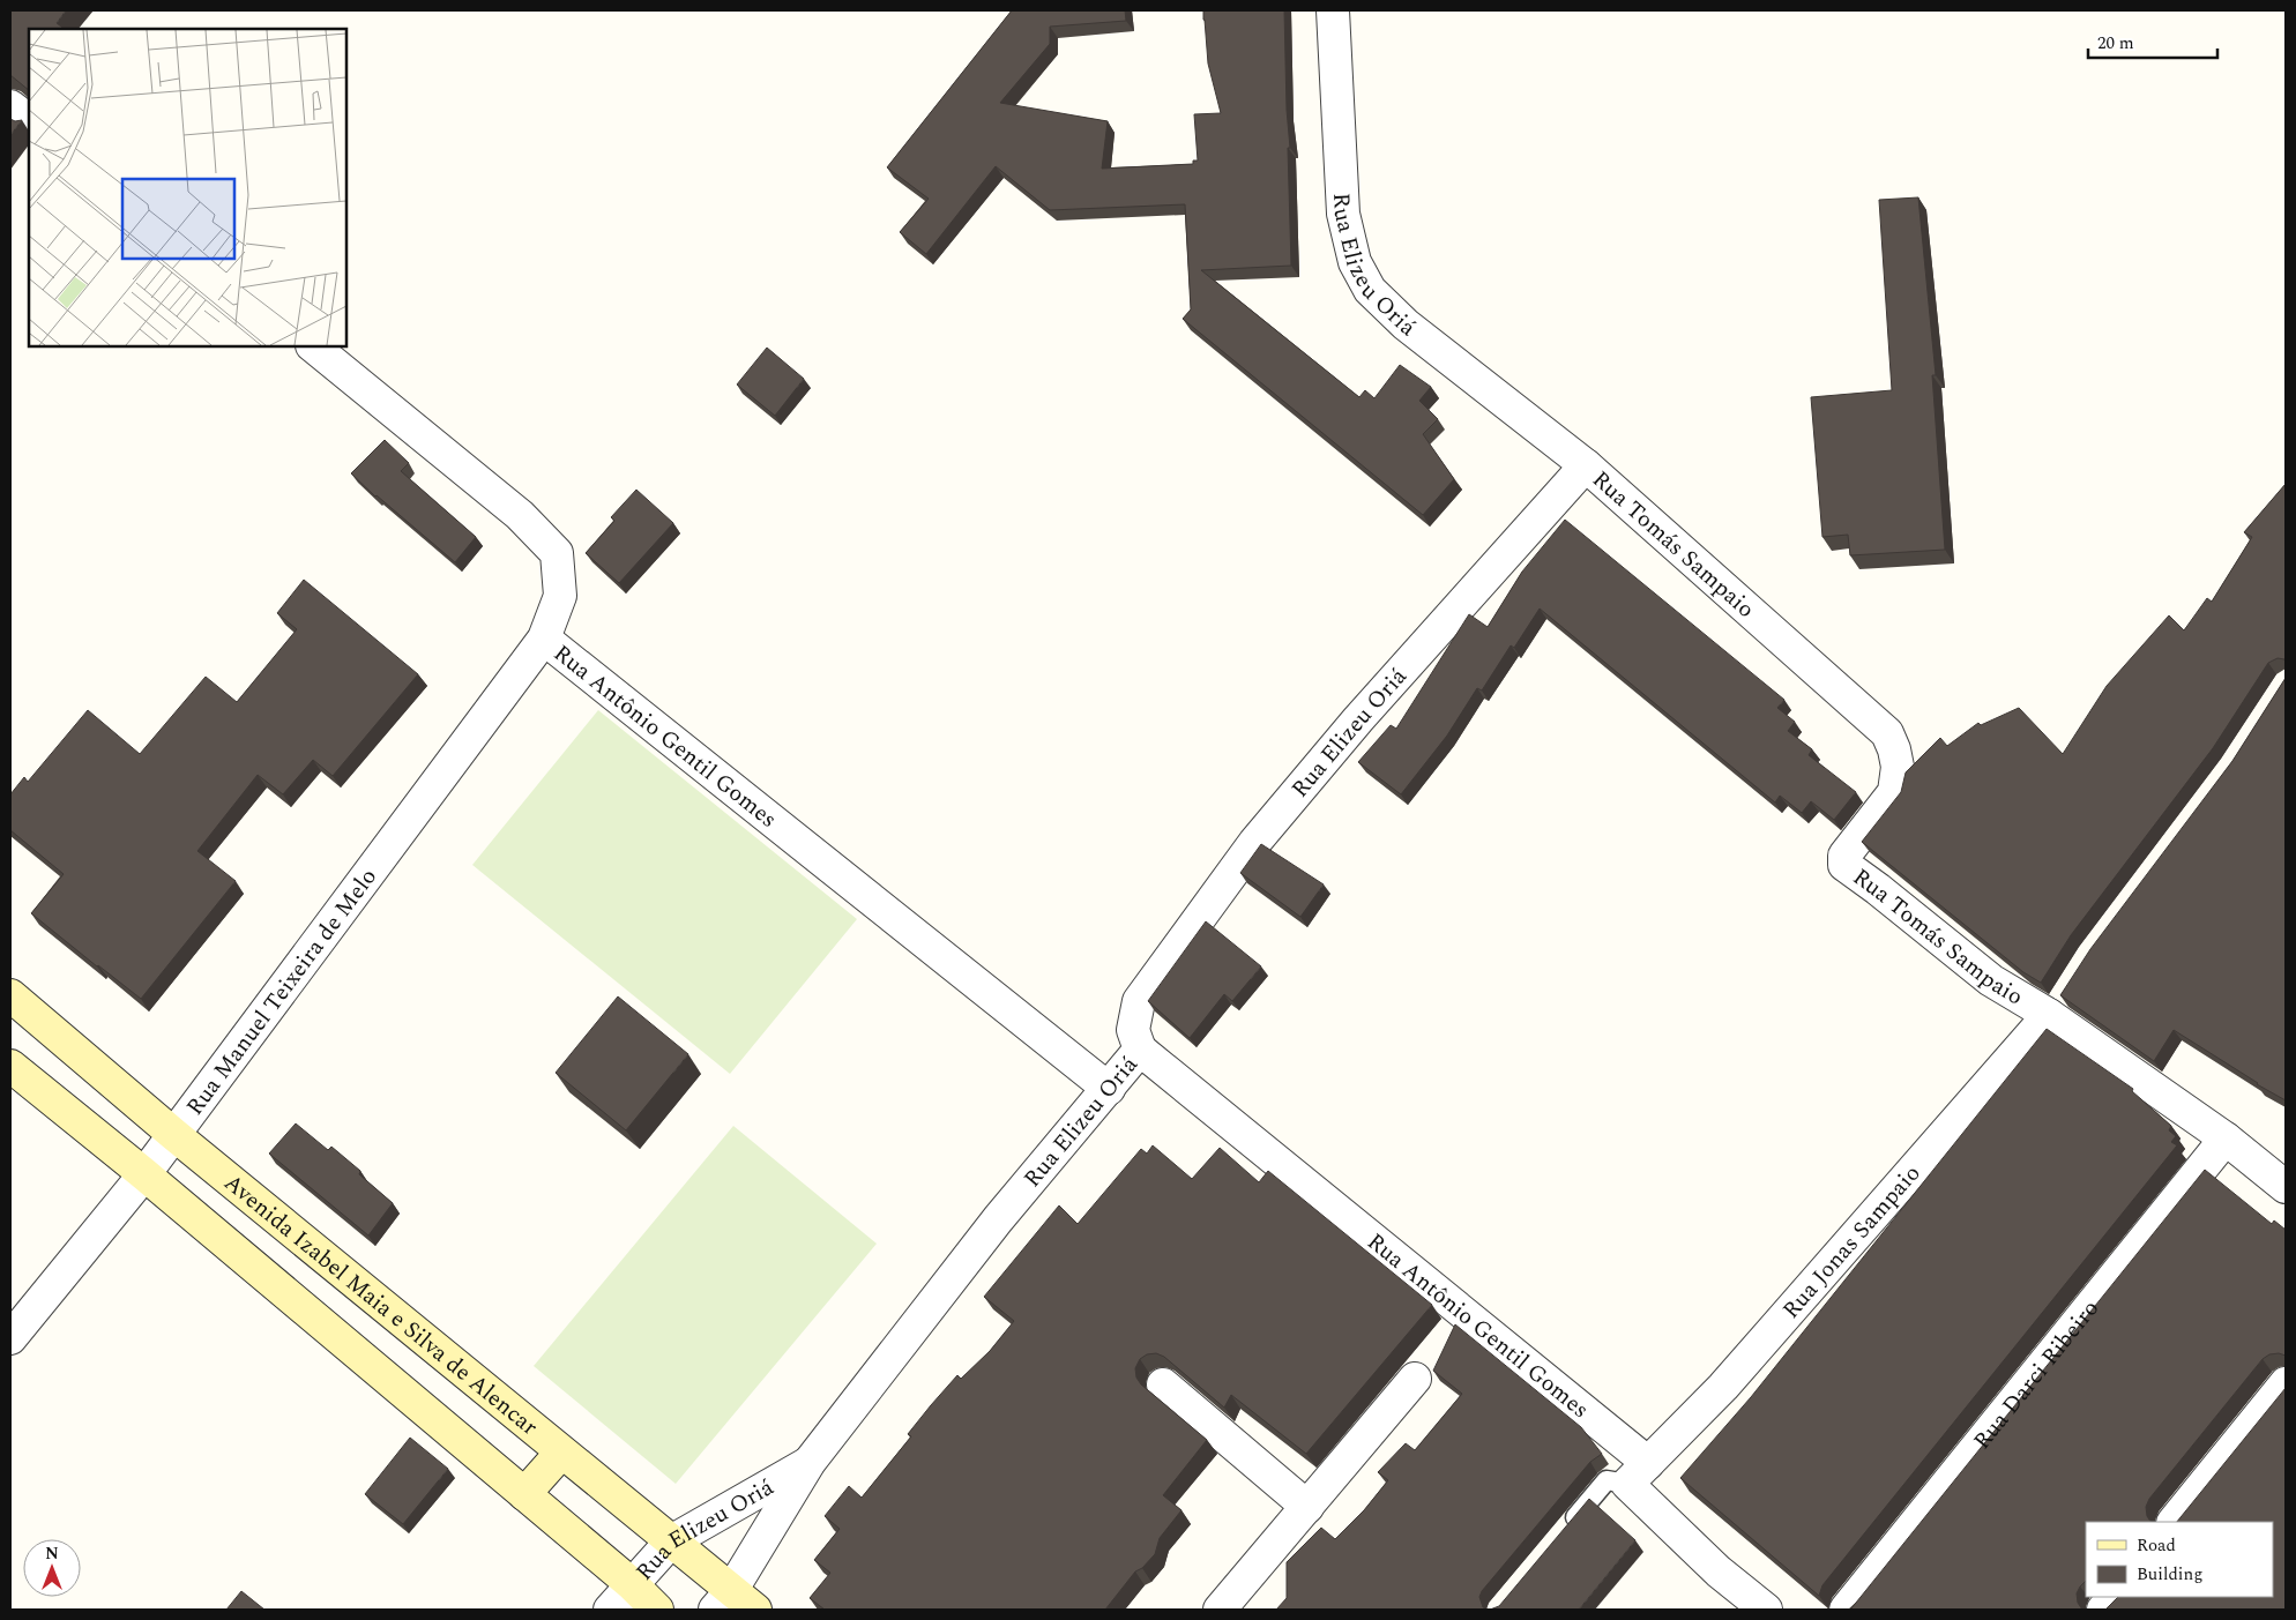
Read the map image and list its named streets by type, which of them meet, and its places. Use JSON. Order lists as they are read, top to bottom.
{
  "streets": {
    "street": [
      "Rua Elizeu Oriá",
      "Rua Tomás Sampaio",
      "Rua Antônio Gentil Gomes",
      "Rua Manuel Teixeira de Melo",
      "Rua Jonas Sampaio",
      "Avenida Izabel Maia e Silva de Alencar",
      "Rua Darci Ribeiro"
    ]
  },
  "crossings": [
    ["Rua Elizeu Oriá", "Rua Tomás Sampaio"],
    ["Rua Elizeu Oriá", "Rua Antônio Gentil Gomes"],
    ["Rua Elizeu Oriá", "Avenida Izabel Maia e Silva de Alencar"],
    ["Rua Tomás Sampaio", "Rua Jonas Sampaio"],
    ["Rua Tomás Sampaio", "Rua Darci Ribeiro"],
    ["Rua Antônio Gentil Gomes", "Rua Manuel Teixeira de Melo"],
    ["Rua Antônio Gentil Gomes", "Rua Jonas Sampaio"],
    ["Rua Manuel Teixeira de Melo", "Avenida Izabel Maia e Silva de Alencar"]
  ],
  "legend": ["Road", "Building"],
  "scale_bar": "20 m",
  "north": "top"
}
